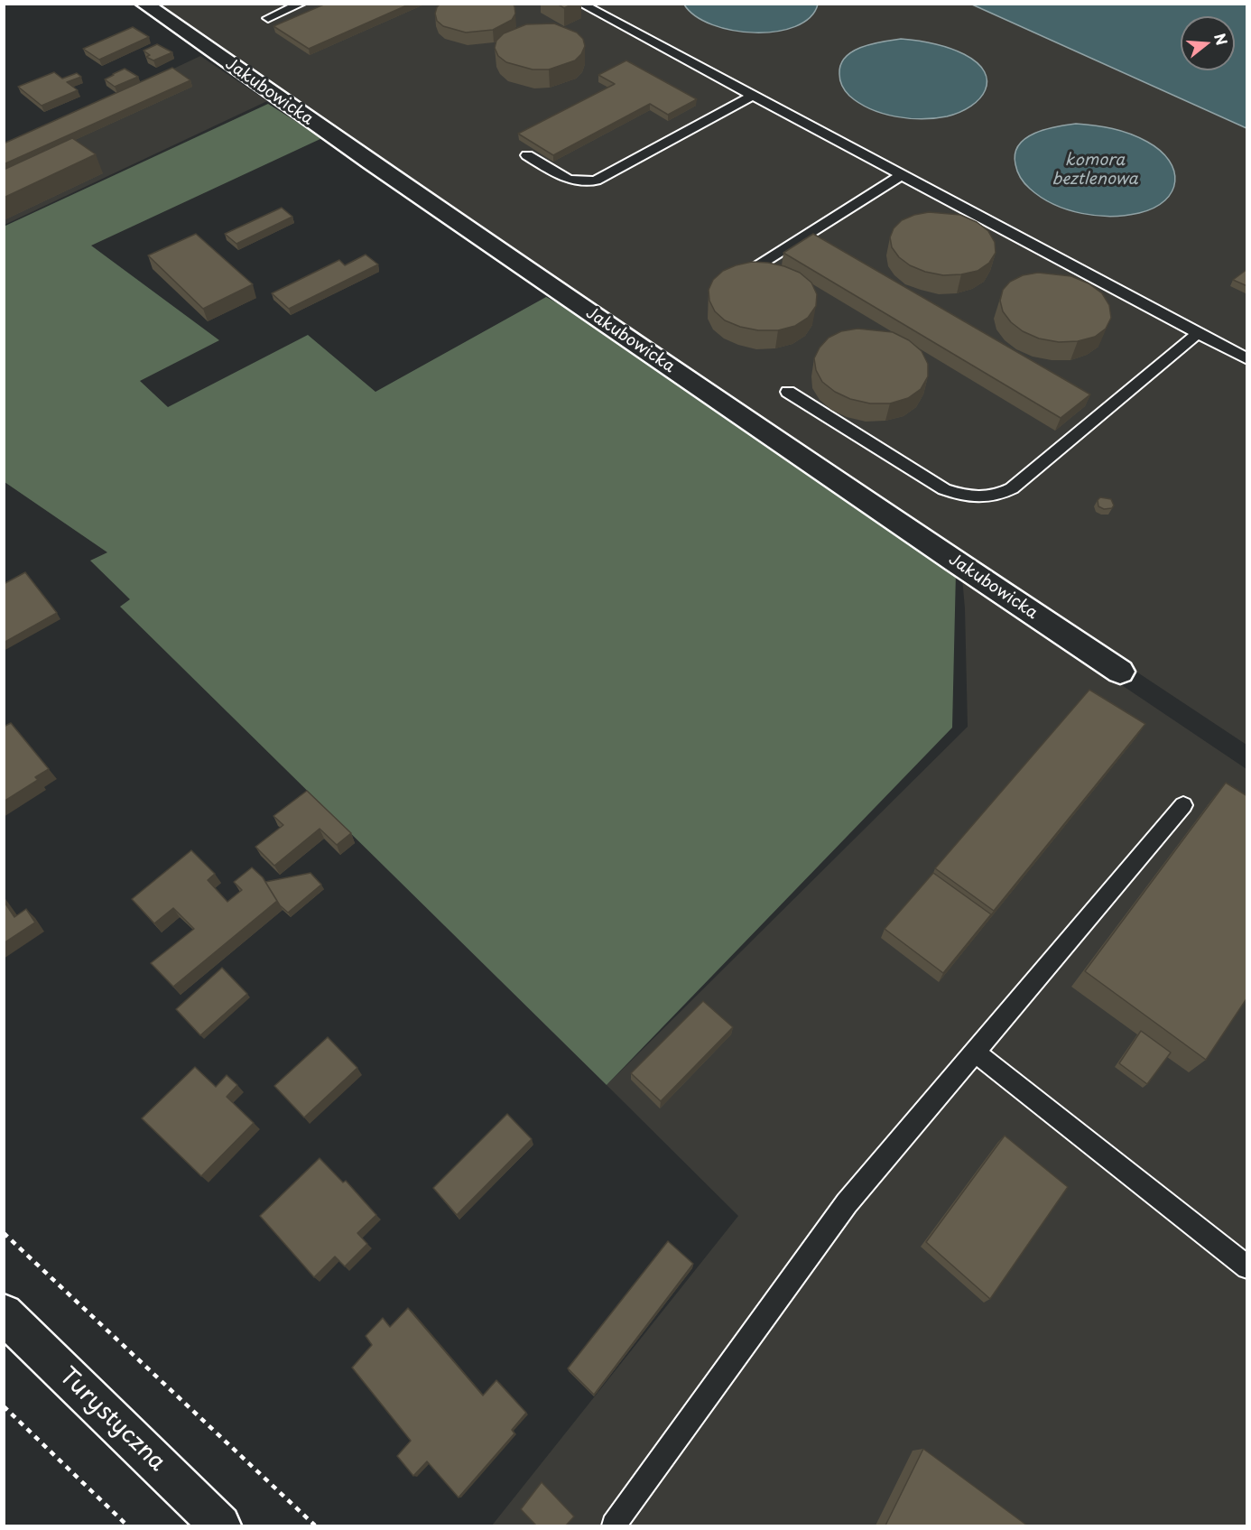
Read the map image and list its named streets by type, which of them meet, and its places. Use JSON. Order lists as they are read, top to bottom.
{
  "streets": {
    "street": ["Jakubowicka", "Turystyczna"]
  },
  "water": ["komora beztlenowa"],
  "north": "right"
}
